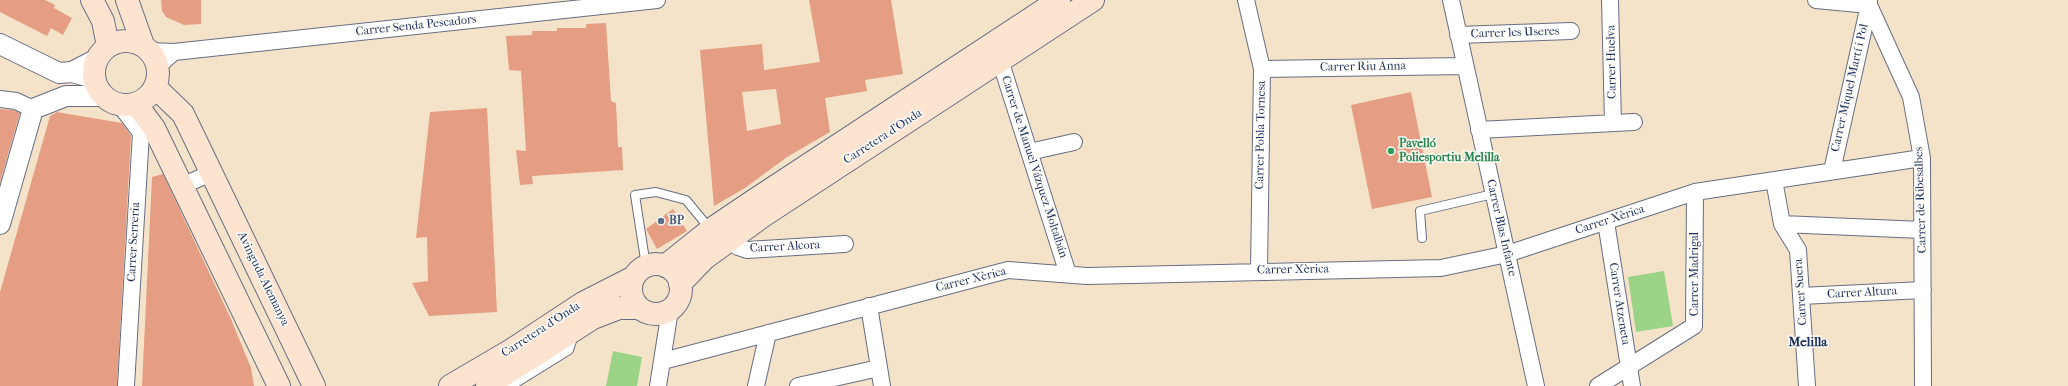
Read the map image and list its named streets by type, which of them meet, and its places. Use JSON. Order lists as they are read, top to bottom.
{
  "streets": {
    "main road": ["Carretera d'Onda", "Avinguda Alemanya"],
    "street": [
      "Carrer Senda Pescadors",
      "Carrer les Useres",
      "Carrer Huelva",
      "Carrer Riu Anna",
      "Carrer Miquel Martí i Pol",
      "Carrer Pobla Tornesa",
      "Carrer de Manuel Vázquez Moltalbán",
      "Carrer de Ribesalbes",
      "Carrer Xèrica",
      "Carrer Blas Infante",
      "Carrer Serreria",
      "Carrer Alcora",
      "Carrer Madrigal",
      "Carrer Suera",
      "Carrer Altura",
      "Carrer Atzeneta"
    ]
  },
  "crossings": [
    ["Carrer Senda Pescadors", "Avinguda Alemanya"],
    ["Carrer les Useres", "Carrer Blas Infante"],
    ["Carrer Riu Anna", "Carrer Pobla Tornesa"],
    ["Carrer Riu Anna", "Carrer Blas Infante"],
    ["Carrer Miquel Martí i Pol", "Carrer de Ribesalbes"],
    ["Carrer Miquel Martí i Pol", "Carrer Xèrica"],
    ["Carrer Pobla Tornesa", "Carrer Xèrica"],
    ["Carretera d'Onda", "Carrer de Manuel Vázquez Moltalbán"],
    ["Carretera d'Onda", "Carrer Alcora"],
    ["Carrer de Manuel Vázquez Moltalbán", "Carrer Xèrica"],
    ["Carrer de Ribesalbes", "Carrer Xèrica"],
    ["Carrer de Ribesalbes", "Carrer Altura"],
    ["Carrer Xèrica", "Carrer Blas Infante"],
    ["Carrer Xèrica", "Carrer Madrigal"],
    ["Carrer Xèrica", "Carrer Suera"],
    ["Carrer Xèrica", "Carrer Atzeneta"],
    ["Carrer Madrigal", "Carrer Atzeneta"],
    ["Carrer Suera", "Carrer Altura"]
  ],
  "districts": ["Melilla"],
  "places": ["Pavelló Poliesportiu Melilla", "BP"]
}
